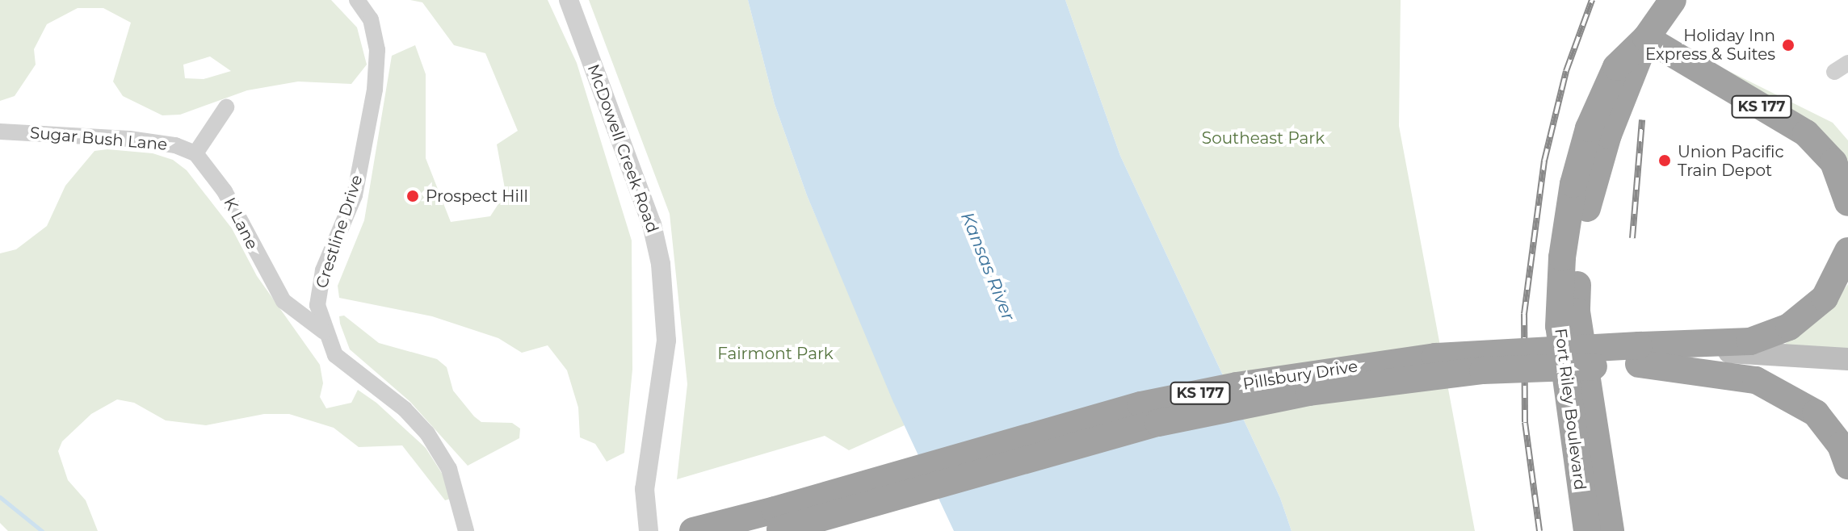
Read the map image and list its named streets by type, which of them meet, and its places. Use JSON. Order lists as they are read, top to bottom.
{
  "streets": {
    "highway": ["KS 177", "Pillsbury Drive", "Fort Riley Boulevard"],
    "street": [
      "Sugar Bush Lane",
      "McDowell Creek Road",
      "K Lane",
      "Crestline Drive"
    ]
  },
  "crossings": [
    ["KS 177", "Pillsbury Drive"],
    ["KS 177", "Fort Riley Boulevard"],
    ["Sugar Bush Lane", "K Lane"],
    ["K Lane", "Crestline Drive"]
  ],
  "water": ["Kansas River"],
  "parks": ["Southeast Park", "Fairmont Park"],
  "places": ["Holiday Inn Express & Suites", "Union Pacific Train Depot", "Prospect Hill"]
}
